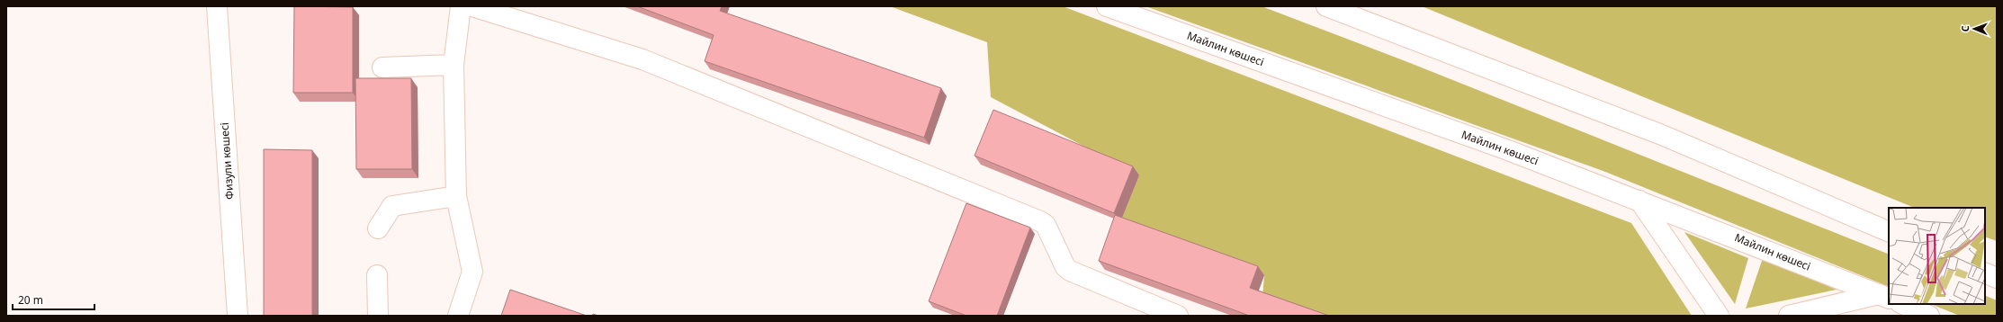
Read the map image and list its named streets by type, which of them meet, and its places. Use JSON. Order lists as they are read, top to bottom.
{
  "streets": {
    "main road": ["Майлин көшесі", "Физули көшесі"]
  },
  "scale_bar": "20 m",
  "north": "left"
}
